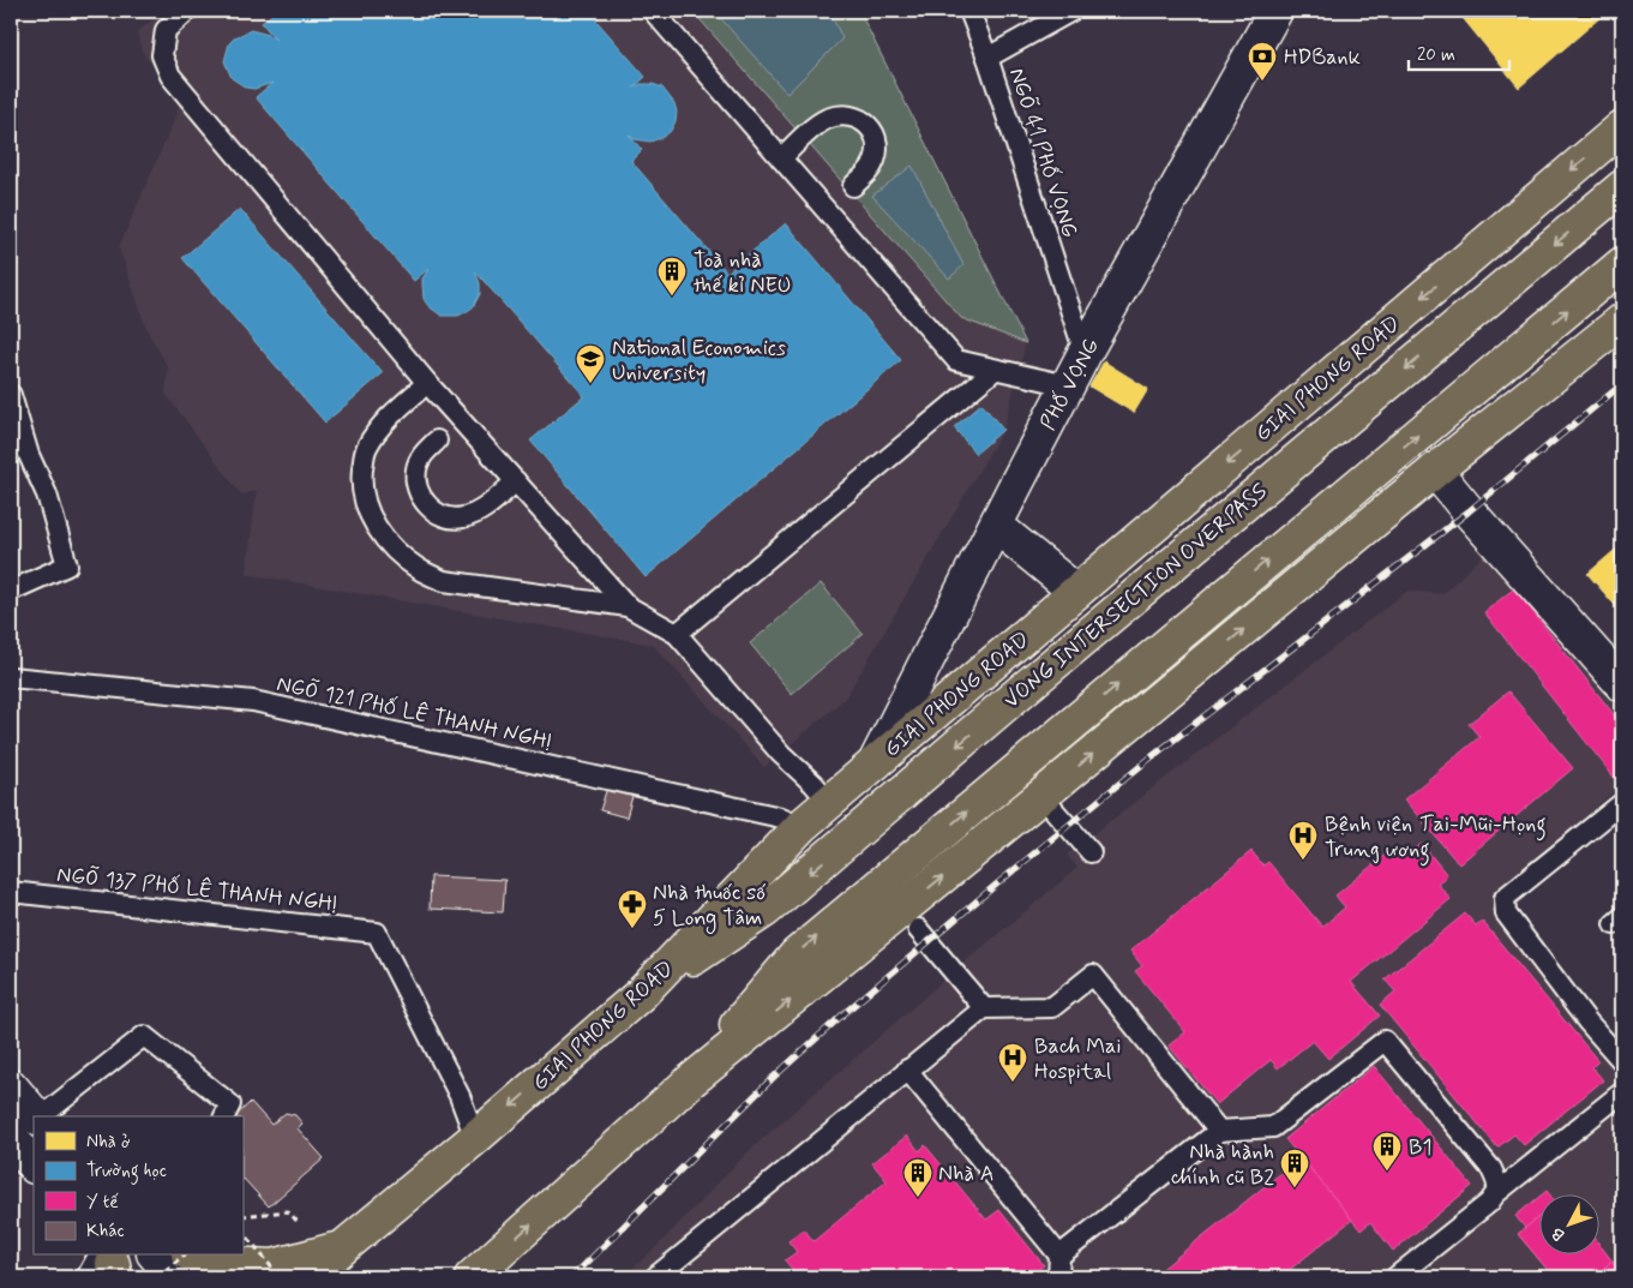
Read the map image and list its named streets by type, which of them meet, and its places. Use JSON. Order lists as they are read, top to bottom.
{
  "streets": {
    "main road": ["GIAI PHONG ROAD", "VONG INTERSECTION OVERPASS"],
    "street": ["PHỐ VỌNG"],
    "lane": ["NGÕ 41 PHỐ VỌNG", "NGÕ 121 PHỐ LÊ THANH NGHỊ", "NGÕ 137 PHỐ LÊ THANH NGHỊ"]
  },
  "crossings": [
    ["NGÕ 41 PHỐ VỌNG", "PHỐ VỌNG"],
    ["GIAI PHONG ROAD", "PHỐ VỌNG"],
    ["GIAI PHONG ROAD", "VONG INTERSECTION OVERPASS"],
    ["GIAI PHONG ROAD", "NGÕ 121 PHỐ LÊ THANH NGHỊ"],
    ["GIAI PHONG ROAD", "NGÕ 137 PHỐ LÊ THANH NGHỊ"]
  ],
  "places": {
    "bank": ["HDBank"],
    "building": [
      "Toà nhà thế kỉ NEU",
      "B1",
      "Nhà hành chính cũ B2",
      "Nhà A"
    ],
    "school or university": ["National Economics University"],
    "hospital": ["Bệnh viện Tai-Mũi-Họng Trung ương", "Bach Mai Hospital"],
    "pharmacy": ["Nhà thuốc số 5 Long Tâm"]
  },
  "legend": [
    "Nhà ở",
    "Trường học",
    "Y tế",
    "Khác"
  ],
  "scale_bar": "20 m",
  "north": "bottom left"
}
